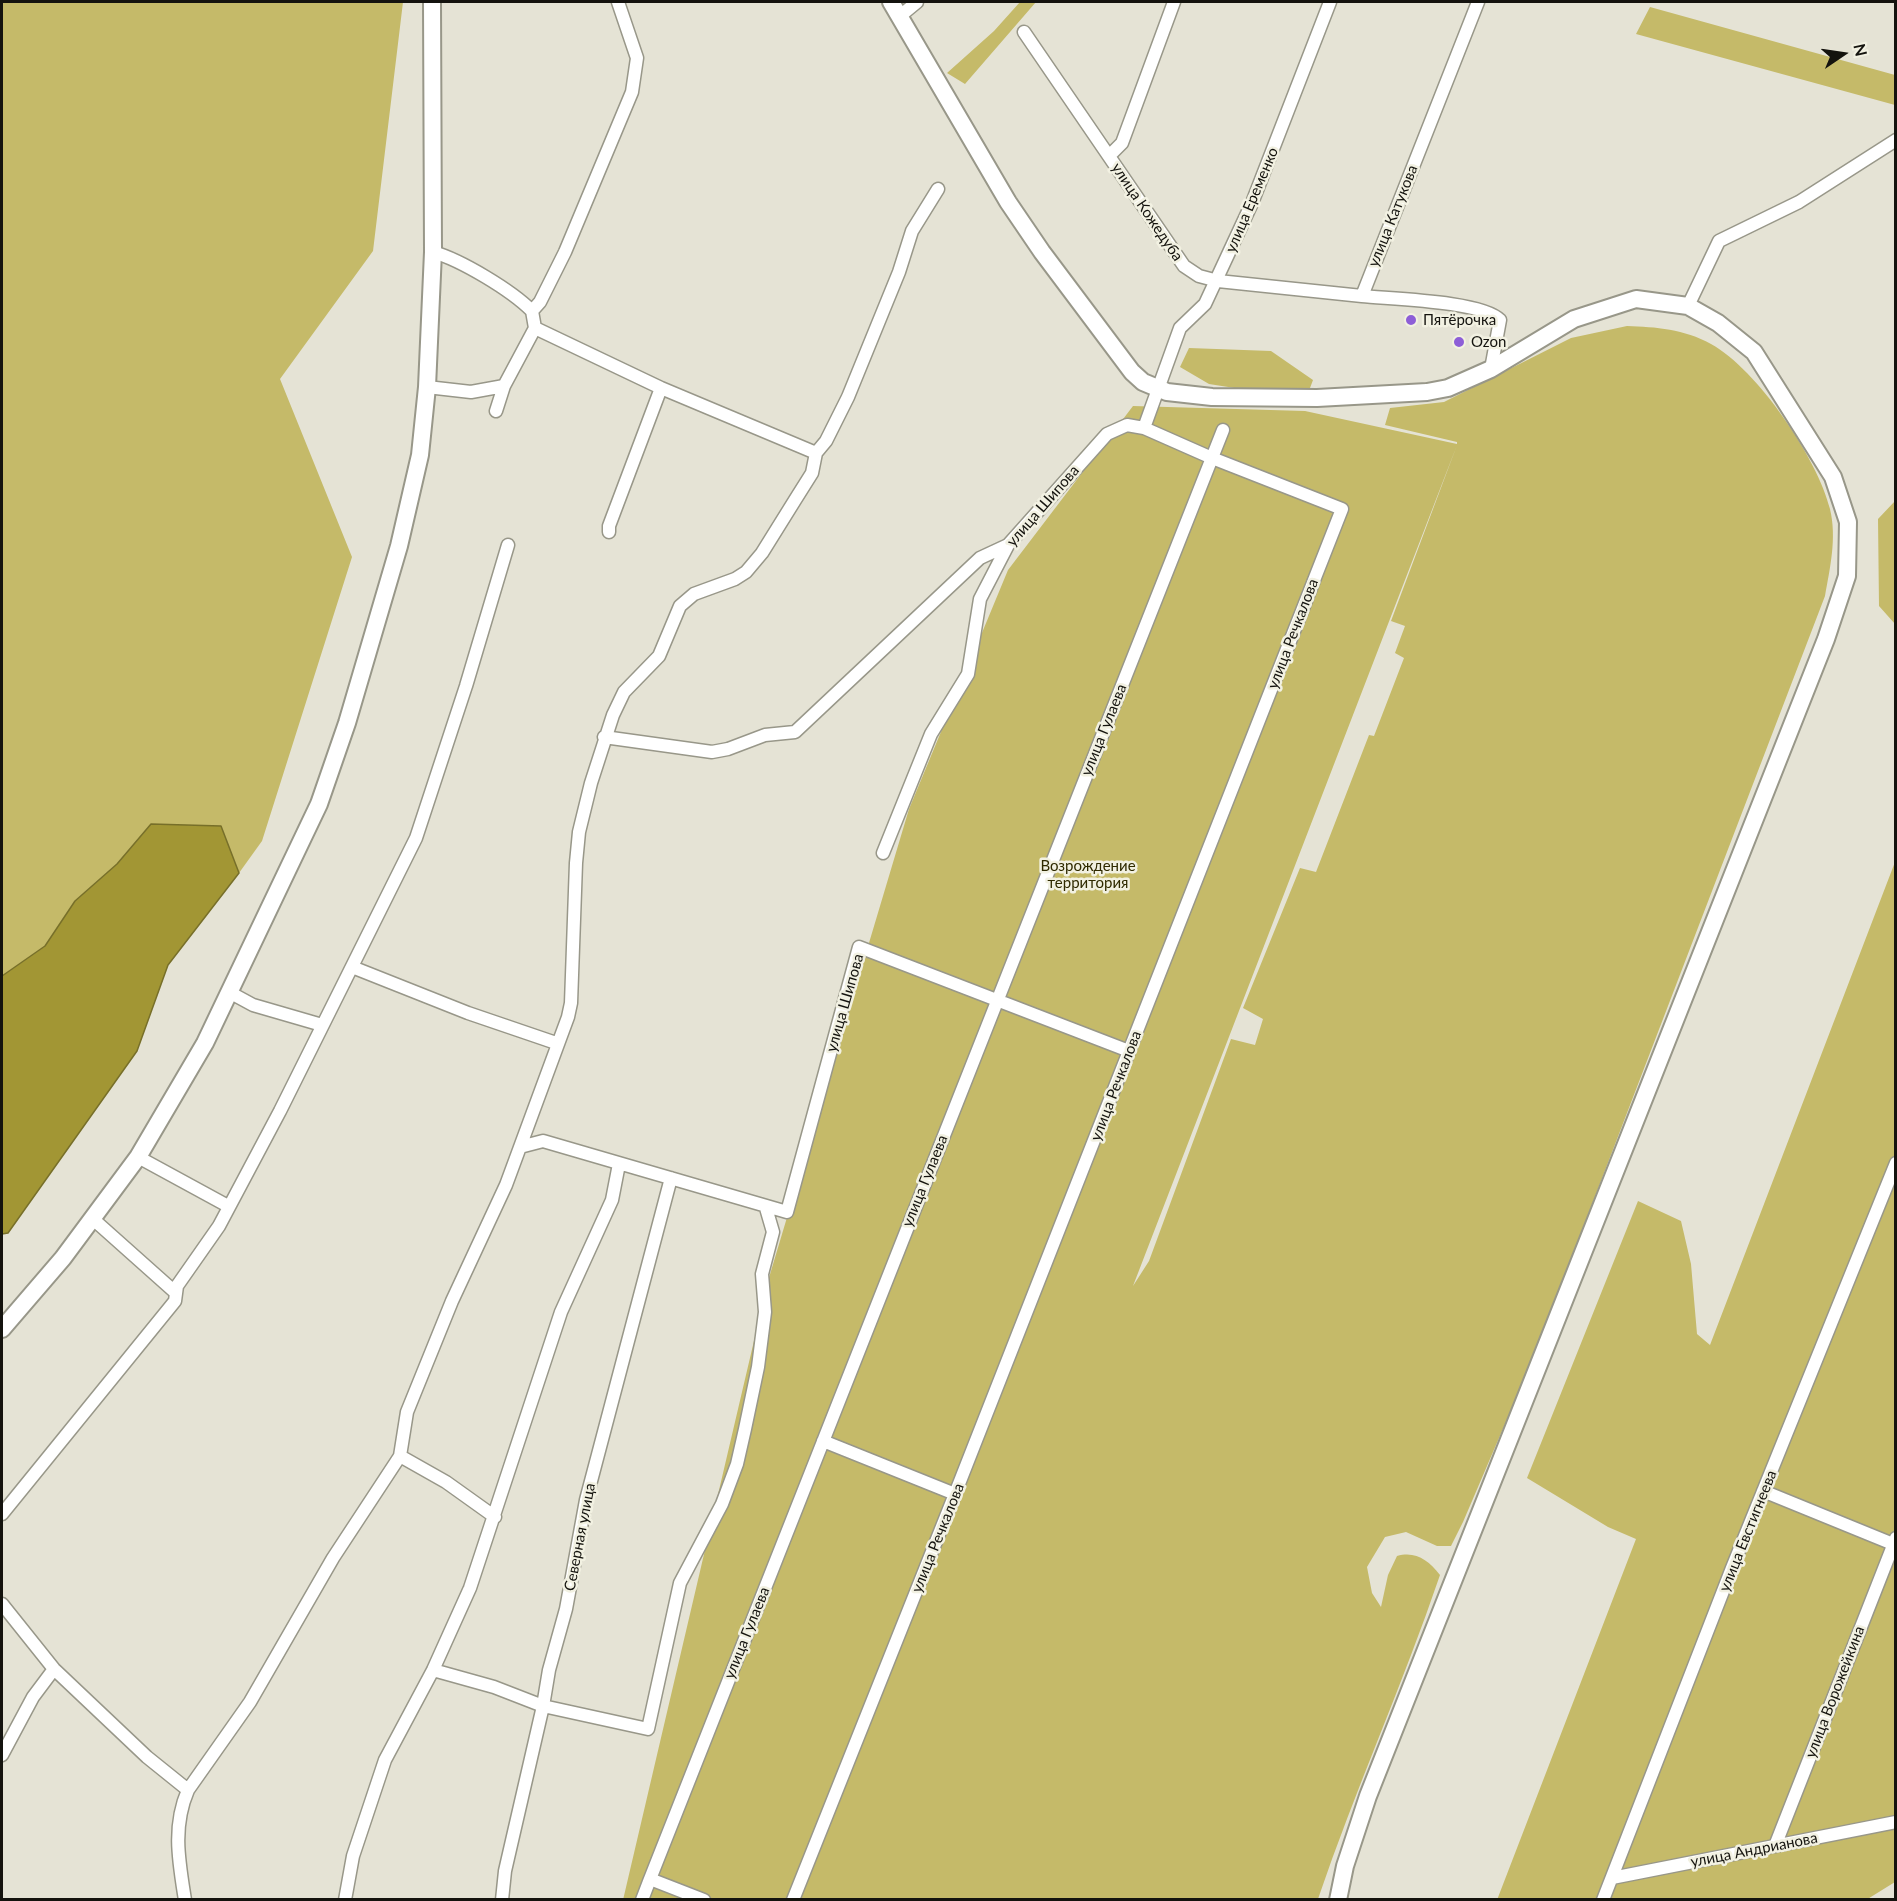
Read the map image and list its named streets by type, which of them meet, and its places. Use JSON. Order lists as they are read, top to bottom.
{
  "streets": {
    "street": [
      "улица Еременко",
      "улица Кожедуба",
      "улица Катукова",
      "улица Шипова",
      "улица Речкалова",
      "улица Гулаева",
      "улица Евстигнеева",
      "Северная улица",
      "улица Ворожейкина",
      "улица Андрианова"
    ]
  },
  "crossings": [
    ["улица Еременко", "улица Кожедуба"],
    ["улица Шипова", "улица Речкалова"],
    ["улица Шипова", "улица Гулаева"],
    ["улица Речкалова", "улица Гулаева"],
    ["улица Евстигнеева", "улица Андрианова"],
    ["улица Ворожейкина", "улица Андрианова"]
  ],
  "parks": ["Возрождение территория"],
  "places": ["Пятёрочка", "Ozon"],
  "north": "right"
}
